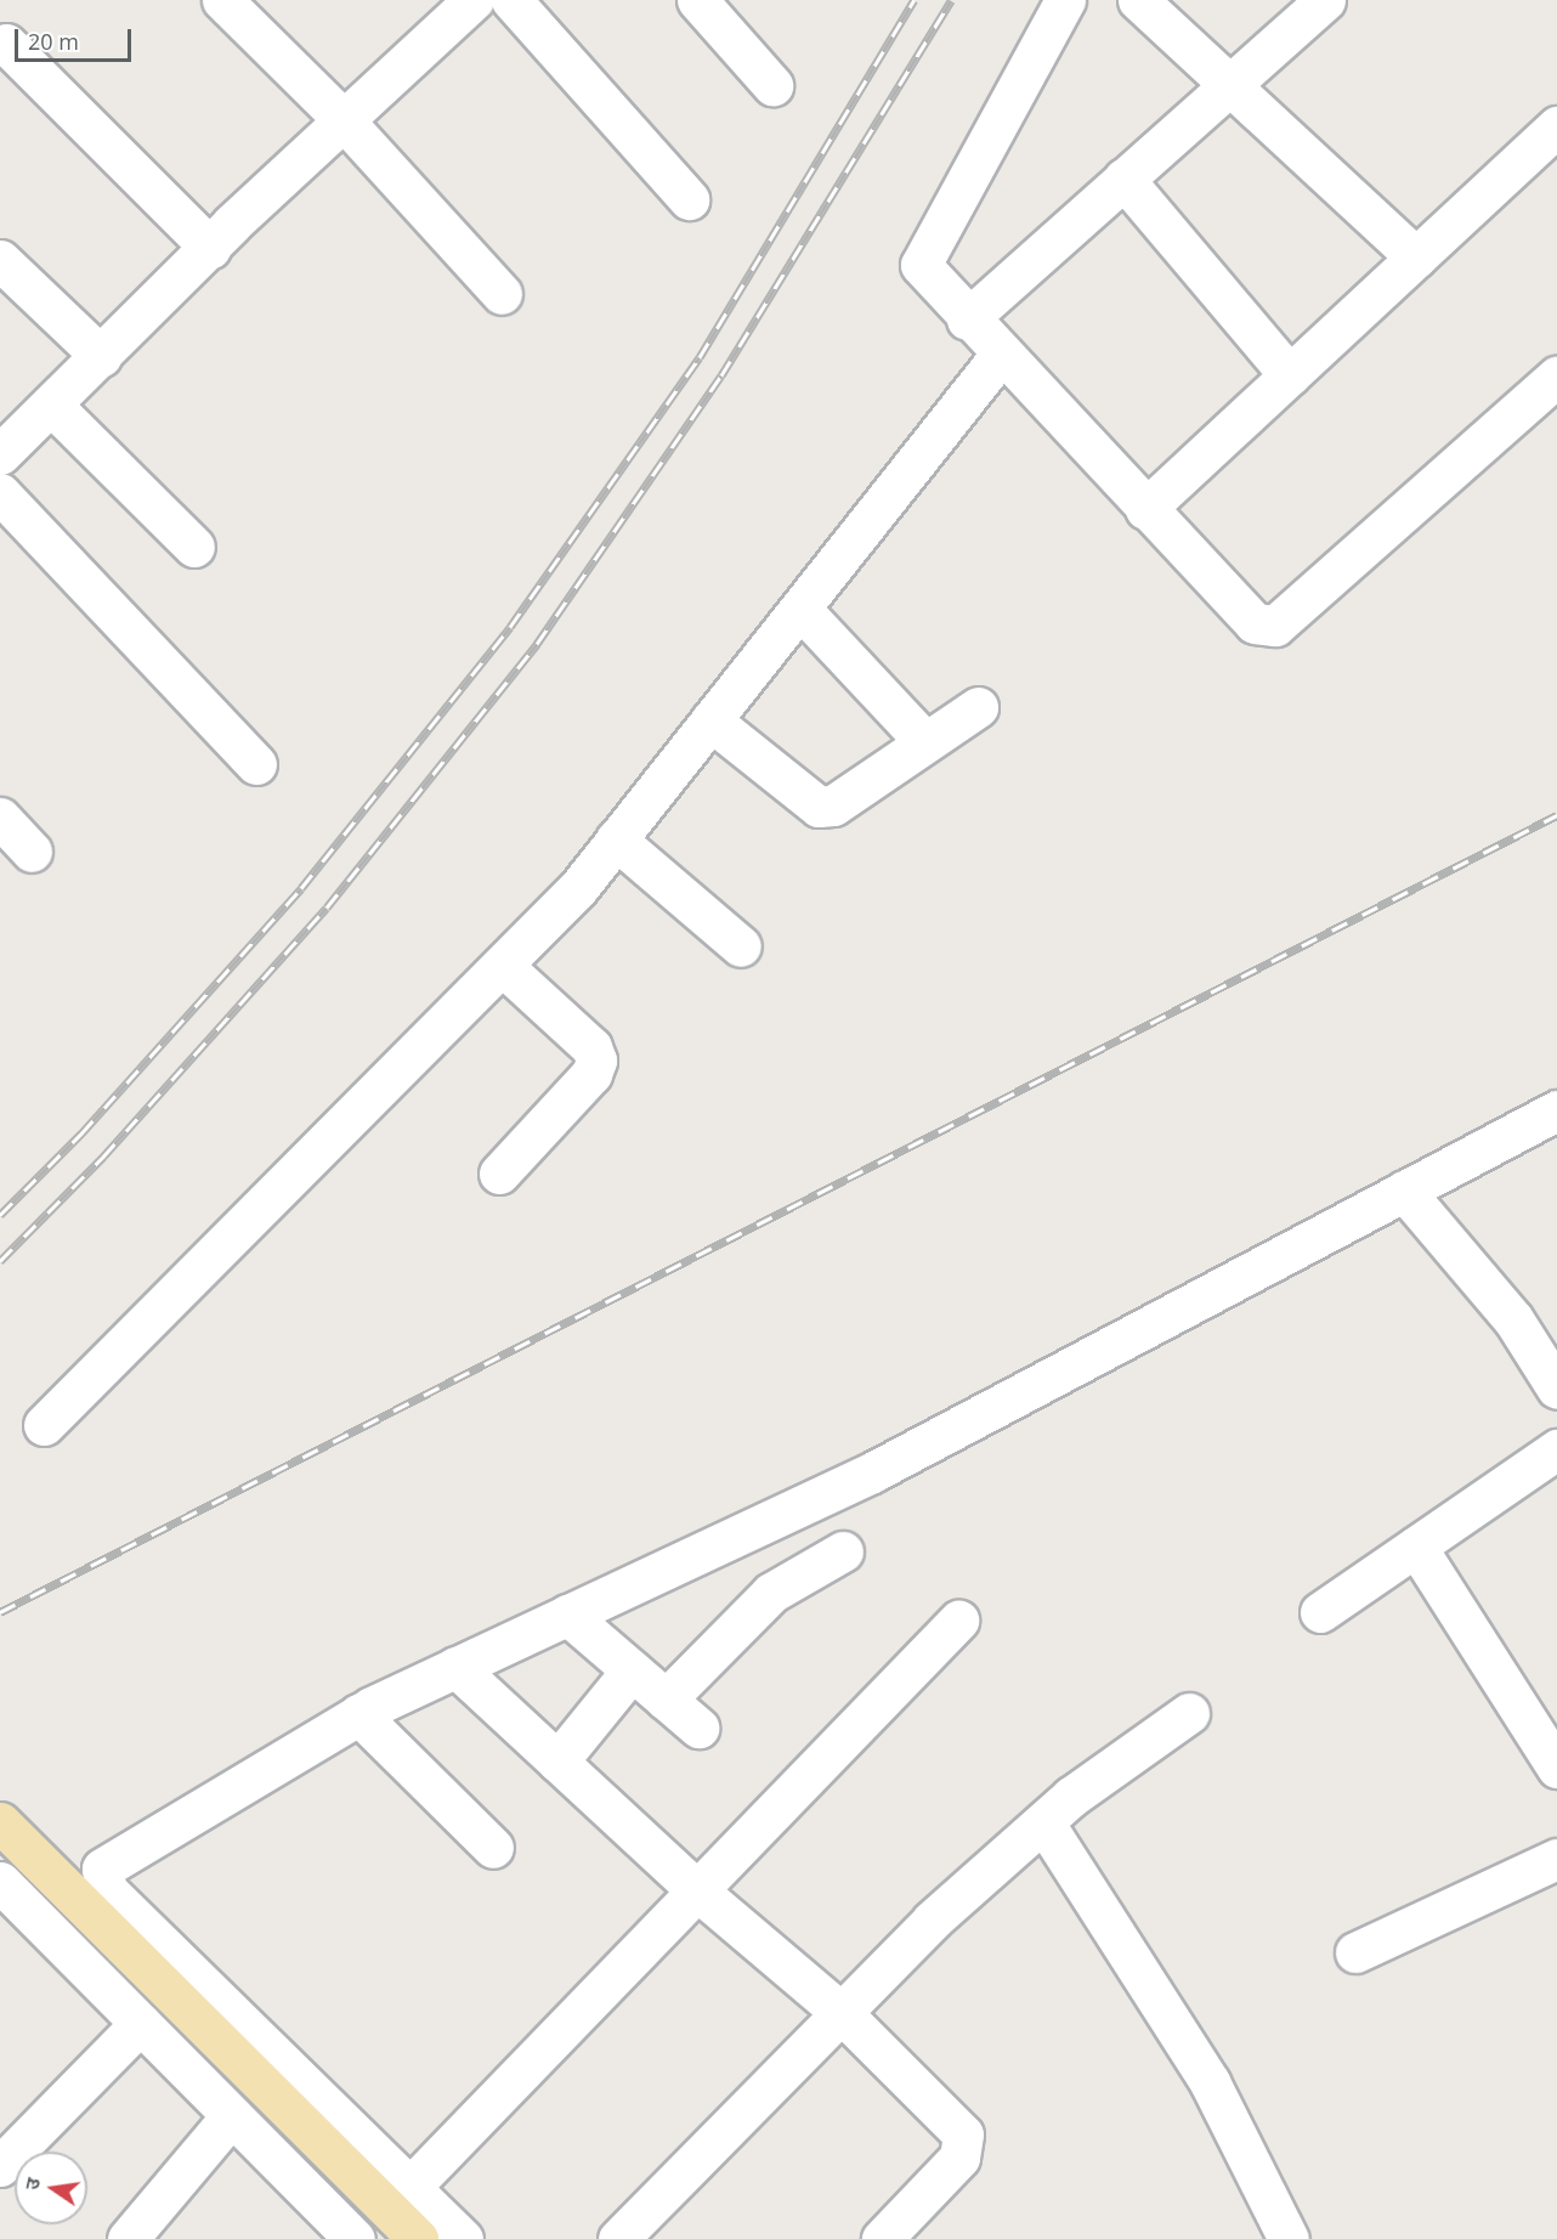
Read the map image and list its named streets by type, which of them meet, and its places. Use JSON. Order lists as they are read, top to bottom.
{
  "scale_bar": "20 m",
  "north": "left"
}
